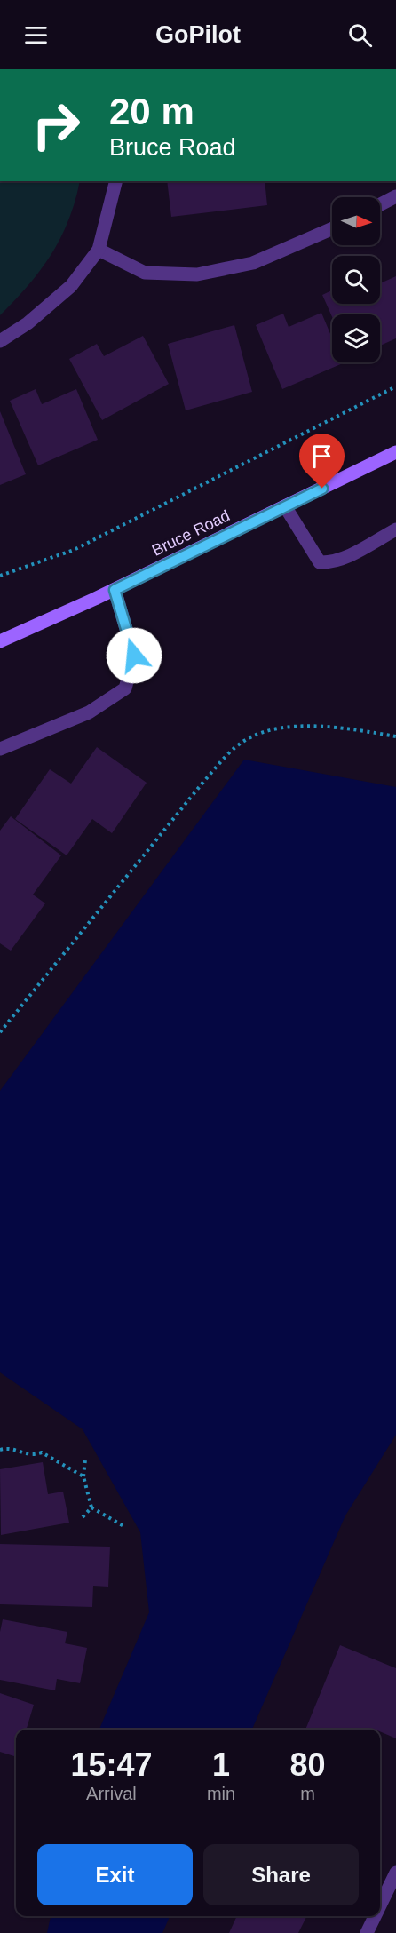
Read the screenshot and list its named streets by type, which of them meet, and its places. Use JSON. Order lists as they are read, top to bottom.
{
  "streets": {
    "main road": ["Bruce Road"]
  },
  "north": "right",
  "page": {
    "header": "GoPilot",
    "turn": ["20 m", "Bruce Road"],
    "eta": [
      "15:47",
      "Arrival",
      "1",
      "min",
      "80",
      "m"
    ],
    "buttons": ["Exit", "Share"]
  }
}
